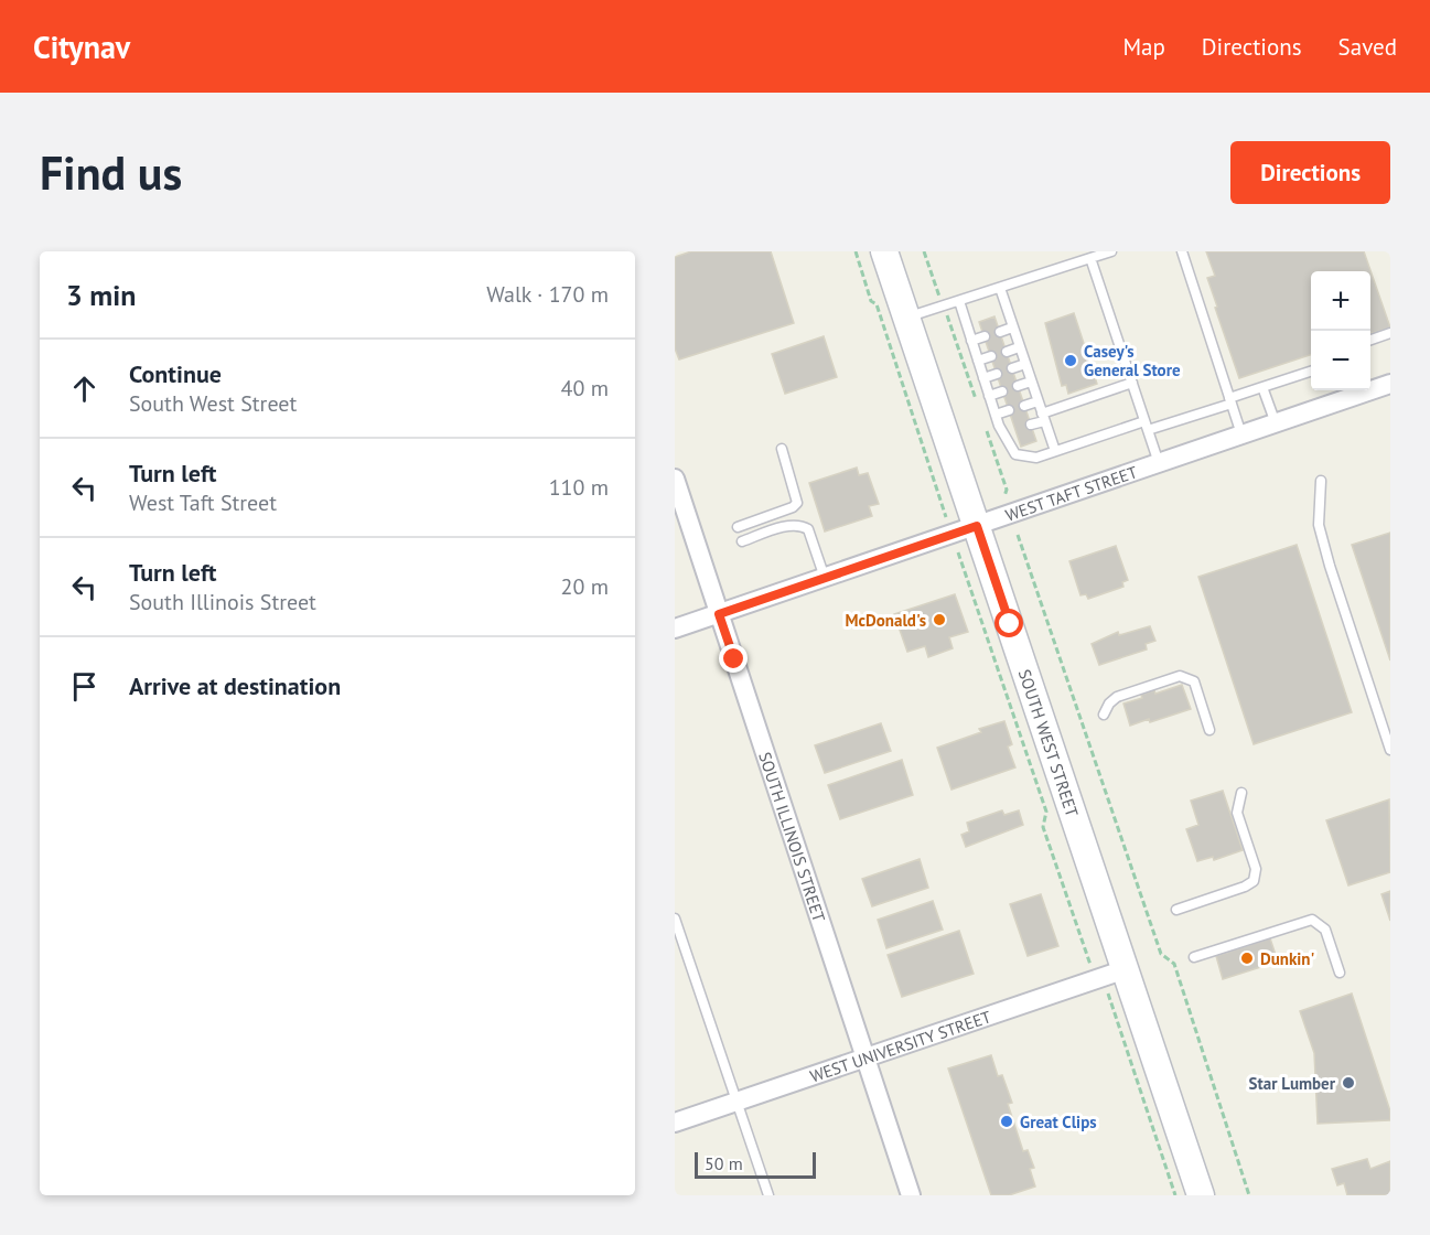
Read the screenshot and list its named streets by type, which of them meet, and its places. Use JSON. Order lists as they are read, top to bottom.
{
  "streets": {
    "main road": ["SOUTH WEST STREET"],
    "street": ["WEST TAFT STREET", "SOUTH ILLINOIS STREET", "WEST UNIVERSITY STREET"]
  },
  "crossings": [
    ["WEST TAFT STREET", "SOUTH WEST STREET"],
    ["WEST TAFT STREET", "SOUTH ILLINOIS STREET"],
    ["SOUTH WEST STREET", "WEST UNIVERSITY STREET"],
    ["SOUTH ILLINOIS STREET", "WEST UNIVERSITY STREET"]
  ],
  "places": [
    "Casey's General Store",
    "McDonald's",
    "Dunkin'",
    "Star Lumber",
    "Great Clips"
  ],
  "scale_bar": "50 m",
  "page": {
    "header": "Citynav",
    "nav": ["Map", "Directions", "Saved"],
    "buttons": "Directions",
    "title": "Find us",
    "heading": ["3 min", "Walk · 170 m"],
    "map_buttons": ["+", "−"],
    "list": [
      ["Continue", "South West Street", "40 m"],
      ["Turn left", "West Taft Street", "110 m"],
      ["Turn left", "South Illinois Street", "20 m"],
      "Arrive at destination"
    ],
    "scale": "50 m"
  }
}
